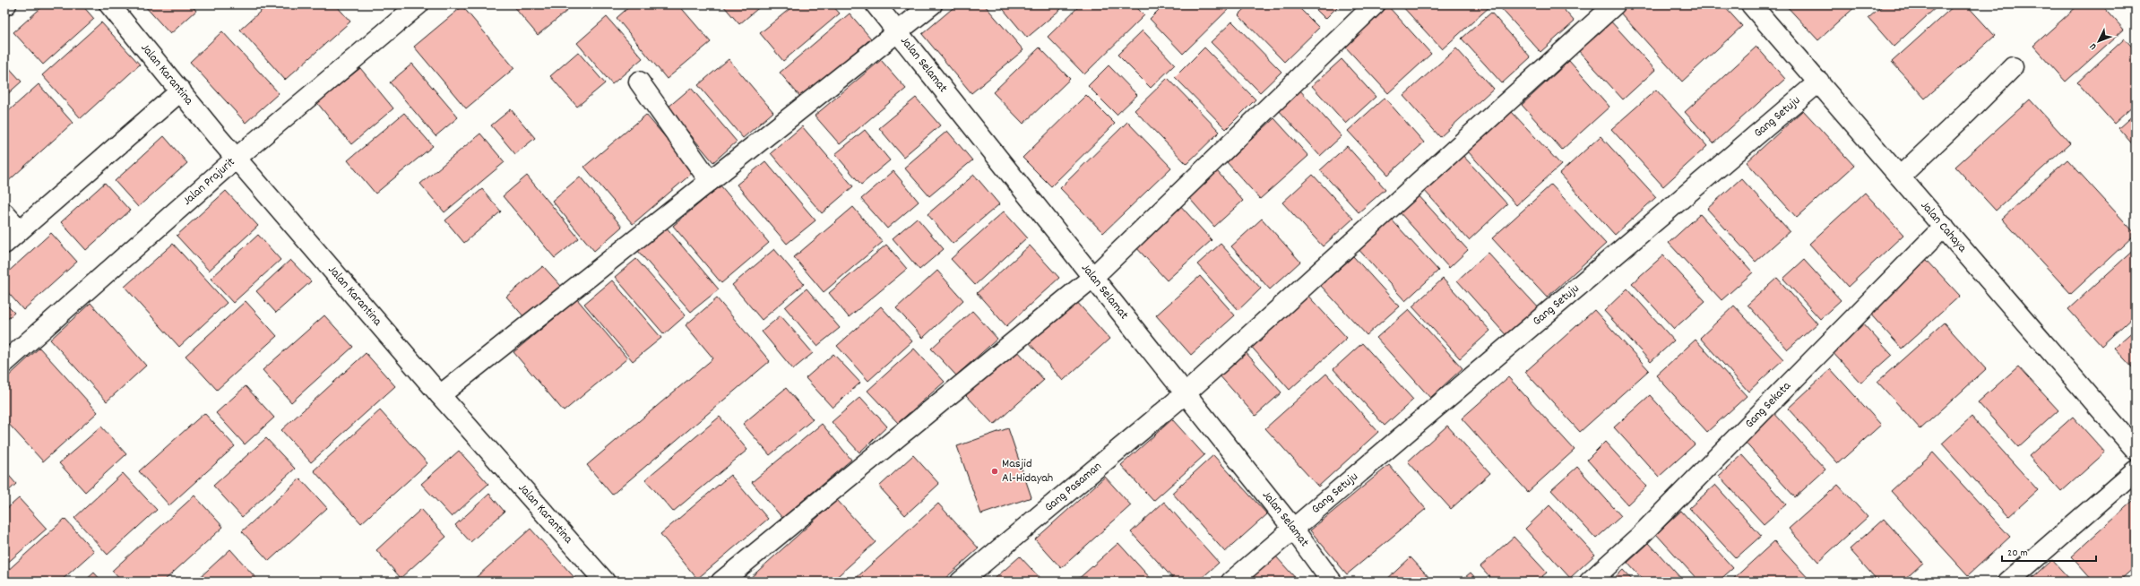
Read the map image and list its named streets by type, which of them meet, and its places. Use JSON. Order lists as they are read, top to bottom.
{
  "streets": {
    "street": [
      "Jalan Selamat",
      "Jalan Karantina",
      "Gang Setuju",
      "Jalan Prajurit",
      "Jalan Cahaya",
      "Gang Sekata",
      "Gang Pasaman"
    ]
  },
  "crossings": [
    ["Jalan Selamat", "Gang Setuju"],
    ["Jalan Selamat", "Gang Pasaman"],
    ["Jalan Karantina", "Jalan Prajurit"],
    ["Gang Setuju", "Jalan Cahaya"],
    ["Jalan Cahaya", "Gang Sekata"]
  ],
  "places": ["Masjid Al-Hidayah"],
  "scale_bar": "20 m",
  "north": "bottom left"
}
